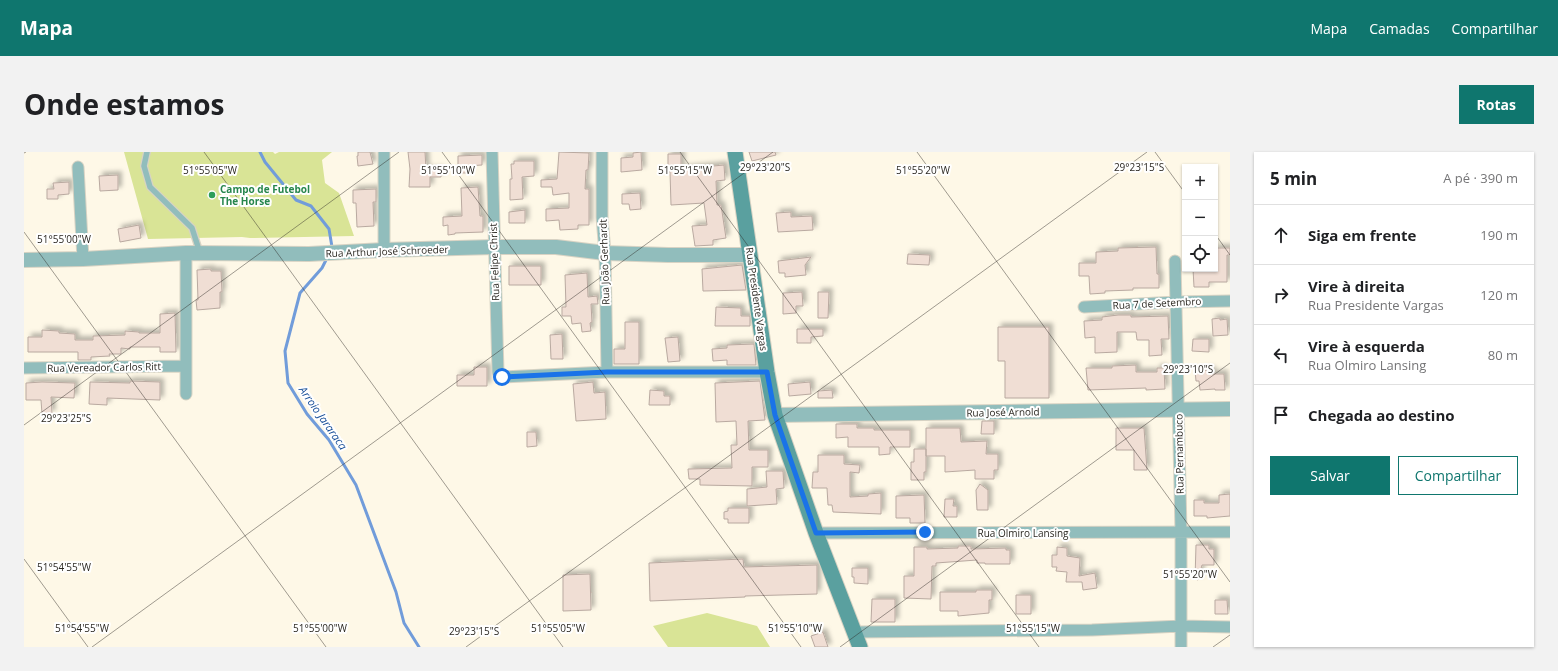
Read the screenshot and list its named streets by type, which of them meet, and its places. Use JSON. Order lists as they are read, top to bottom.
{
  "streets": {
    "main road": ["Rua Presidente Vargas"],
    "street": [
      "Rua Arthur José Schroeder",
      "Rua Felipe Christ",
      "Rua João Gerhardt",
      "Rua 7 de Setembro",
      "Rua Vereador Carlos Ritt",
      "Rua José Arnold",
      "Rua Pernambuco",
      "Rua Olmiro Lansing"
    ]
  },
  "crossings": [
    ["Rua Arthur José Schroeder", "Rua Felipe Christ"],
    ["Rua Arthur José Schroeder", "Rua João Gerhardt"],
    ["Rua Arthur José Schroeder", "Rua Presidente Vargas"],
    ["Rua Felipe Christ", "Rua João Gerhardt"],
    ["Rua Presidente Vargas", "Rua José Arnold"],
    ["Rua Presidente Vargas", "Rua Olmiro Lansing"],
    ["Rua 7 de Setembro", "Rua Pernambuco"],
    ["Rua José Arnold", "Rua Pernambuco"],
    ["Rua Pernambuco", "Rua Olmiro Lansing"]
  ],
  "water": ["Arroio Jararaca"],
  "places": ["Campo de Futebol The Horse"],
  "page": {
    "header": "Mapa",
    "nav": ["Mapa", "Camadas", "Compartilhar"],
    "title": "Onde estamos",
    "buttons": [
      "Rotas",
      ["Salvar", "Compartilhar"]
    ],
    "heading": ["5 min", "A pé · 390 m"],
    "map_buttons": ["+", "−"],
    "list": [
      ["Siga em frente", "190 m"],
      ["Vire à direita", "Rua Presidente Vargas", "120 m"],
      ["Vire à esquerda", "Rua Olmiro Lansing", "80 m"],
      "Chegada ao destino"
    ]
  },
  "coordinates": [
    "29°23'20\"S",
    "29°23'15\"S",
    "51°55'05\"W",
    "51°55'10\"W",
    "51°55'15\"W",
    "51°55'20\"W",
    "51°55'00\"W",
    "29°23'10\"S",
    "29°23'25\"S",
    "51°54'55\"W"
  ]
}
